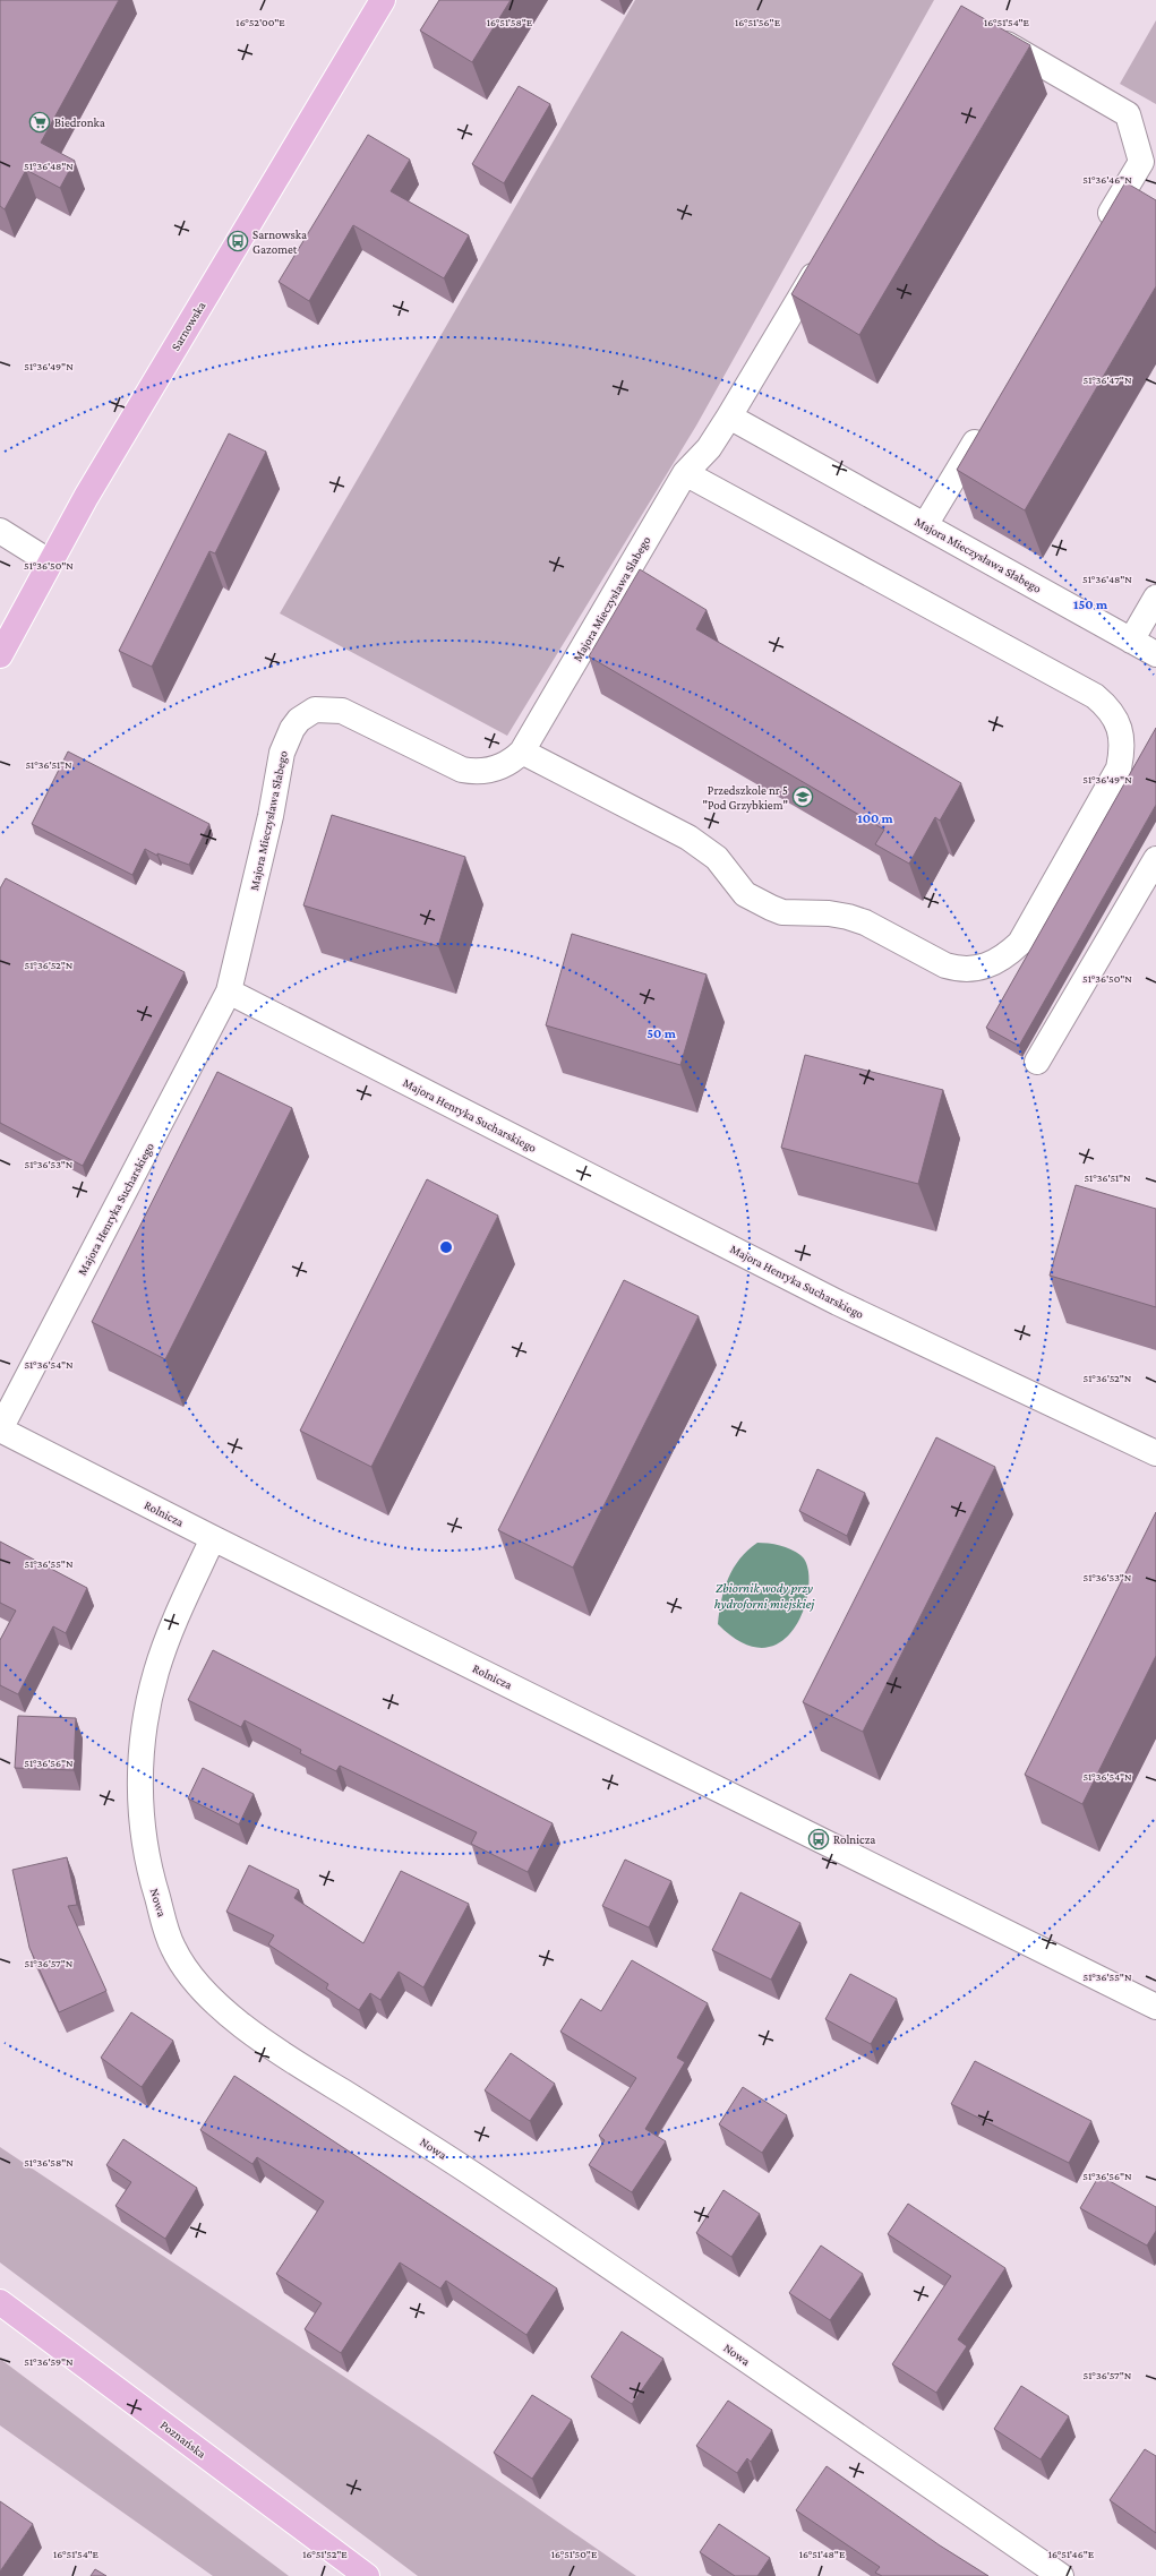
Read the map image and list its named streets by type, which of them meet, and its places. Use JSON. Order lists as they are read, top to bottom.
{
  "streets": {
    "main road": ["Sarnowska", "Poznańska"],
    "street": [
      "Majora Mieczysława Słabego",
      "Majora Henryka Sucharskiego",
      "Rolnicza",
      "Nowa"
    ]
  },
  "crossings": [
    ["Majora Mieczysława Słabego", "Majora Henryka Sucharskiego"],
    ["Majora Henryka Sucharskiego", "Rolnicza"],
    ["Rolnicza", "Nowa"]
  ],
  "water": ["Zbiornik wody przy hydroforni miejskiej"],
  "places": {
    "supermarket": ["Biedronka"],
    "bus stop": ["Sarnowska Gazomet", "Rolnicza"],
    "school or university": ["Przedszkole nr 5 \"Pod Grzybkiem\""]
  },
  "coordinates": [
    "16°52'00\"E",
    "16°51'58\"E",
    "16°51'56\"E",
    "16°51'54\"E",
    "51°36'48\"N",
    "51°36'46\"N",
    "51°36'49\"N",
    "51°36'47\"N",
    "51°36'50\"N",
    "51°36'51\"N",
    "51°36'52\"N",
    "51°36'53\"N",
    "51°36'54\"N",
    "51°36'55\"N",
    "51°36'56\"N",
    "51°36'57\"N",
    "51°36'58\"N",
    "51°36'59\"N",
    "16°51'52\"E",
    "16°51'50\"E",
    "16°51'48\"E",
    "16°51'46\"E"
  ],
  "rings": ["150 m", "100 m", "50 m"]
}
